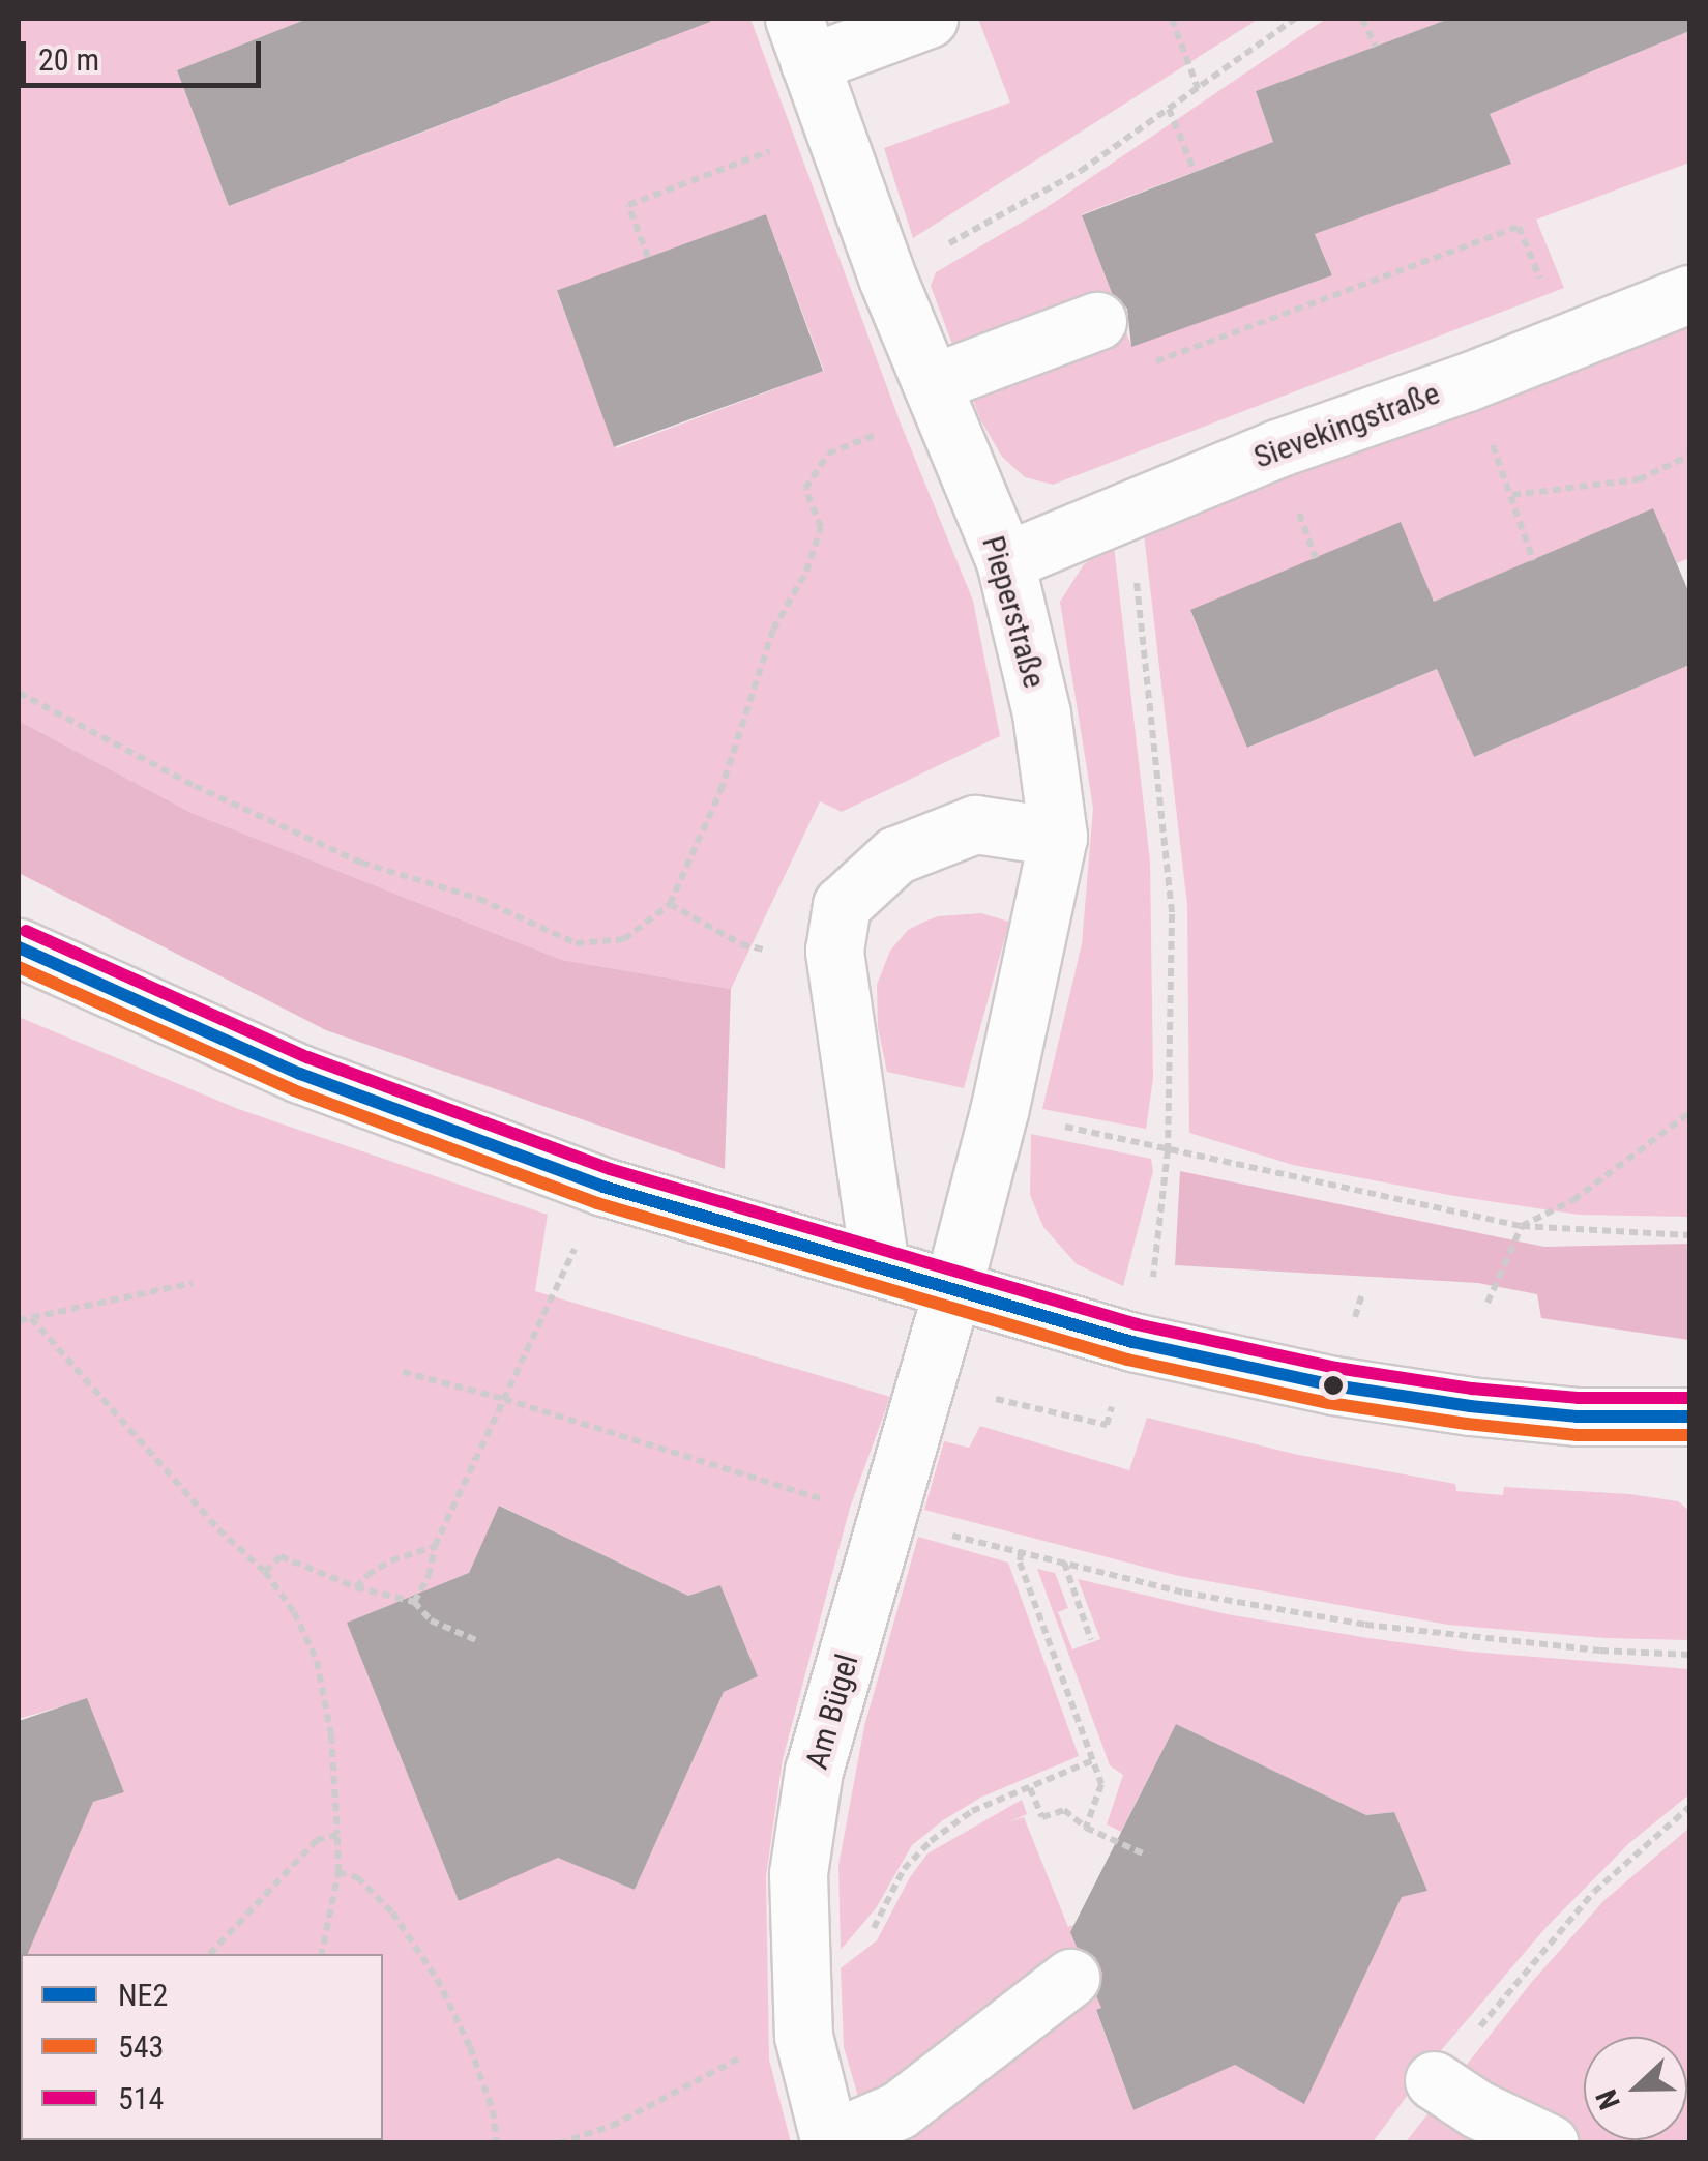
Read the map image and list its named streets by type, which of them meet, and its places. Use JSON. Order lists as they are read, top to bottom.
{
  "streets": {
    "street": ["Sievekingstraße", "Pieperstraße", "Am Bügel"]
  },
  "crossings": [
    ["Sievekingstraße", "Pieperstraße"],
    ["Pieperstraße", "Am Bügel"]
  ],
  "lines": ["transit line 514", "transit line NE2", "transit line 543"],
  "legend": ["NE2", "543", "514"],
  "scale_bar": "20 m",
  "north": "left"
}
